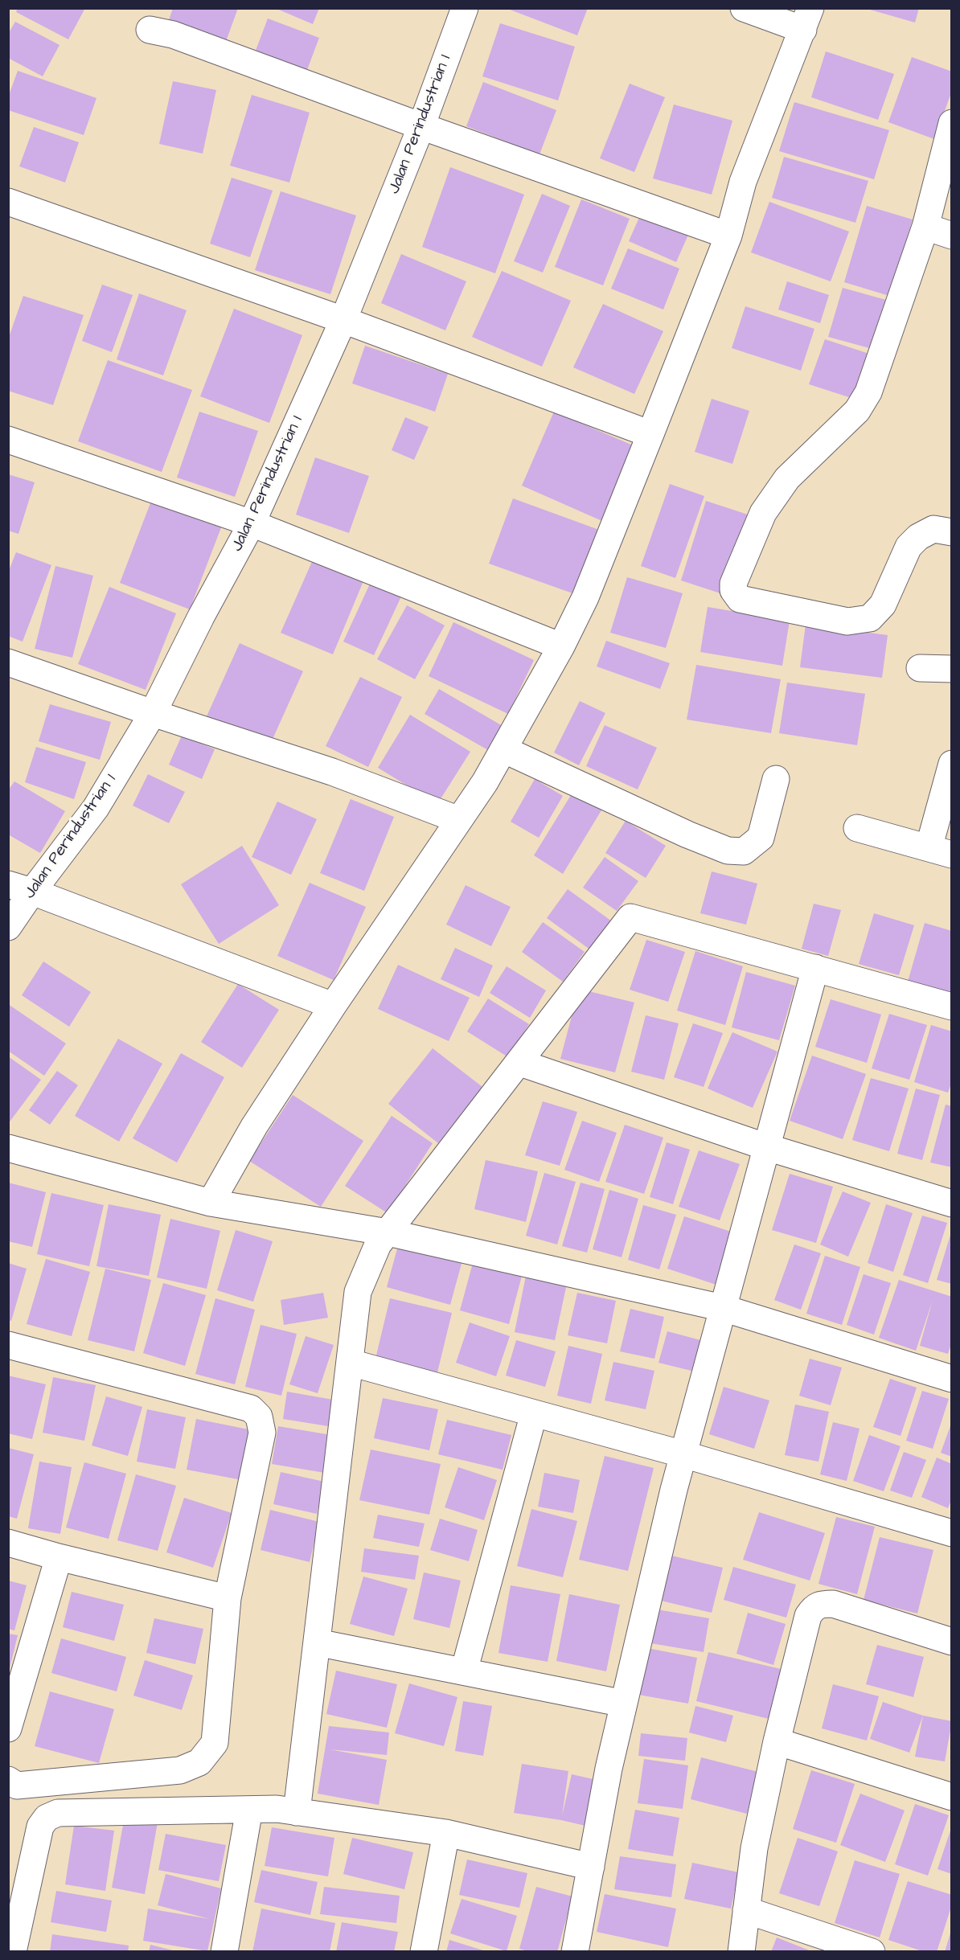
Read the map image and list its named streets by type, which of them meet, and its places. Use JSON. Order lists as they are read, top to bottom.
{
  "streets": {
    "street": ["Jalan Perindustrian 1"]
  }
}
